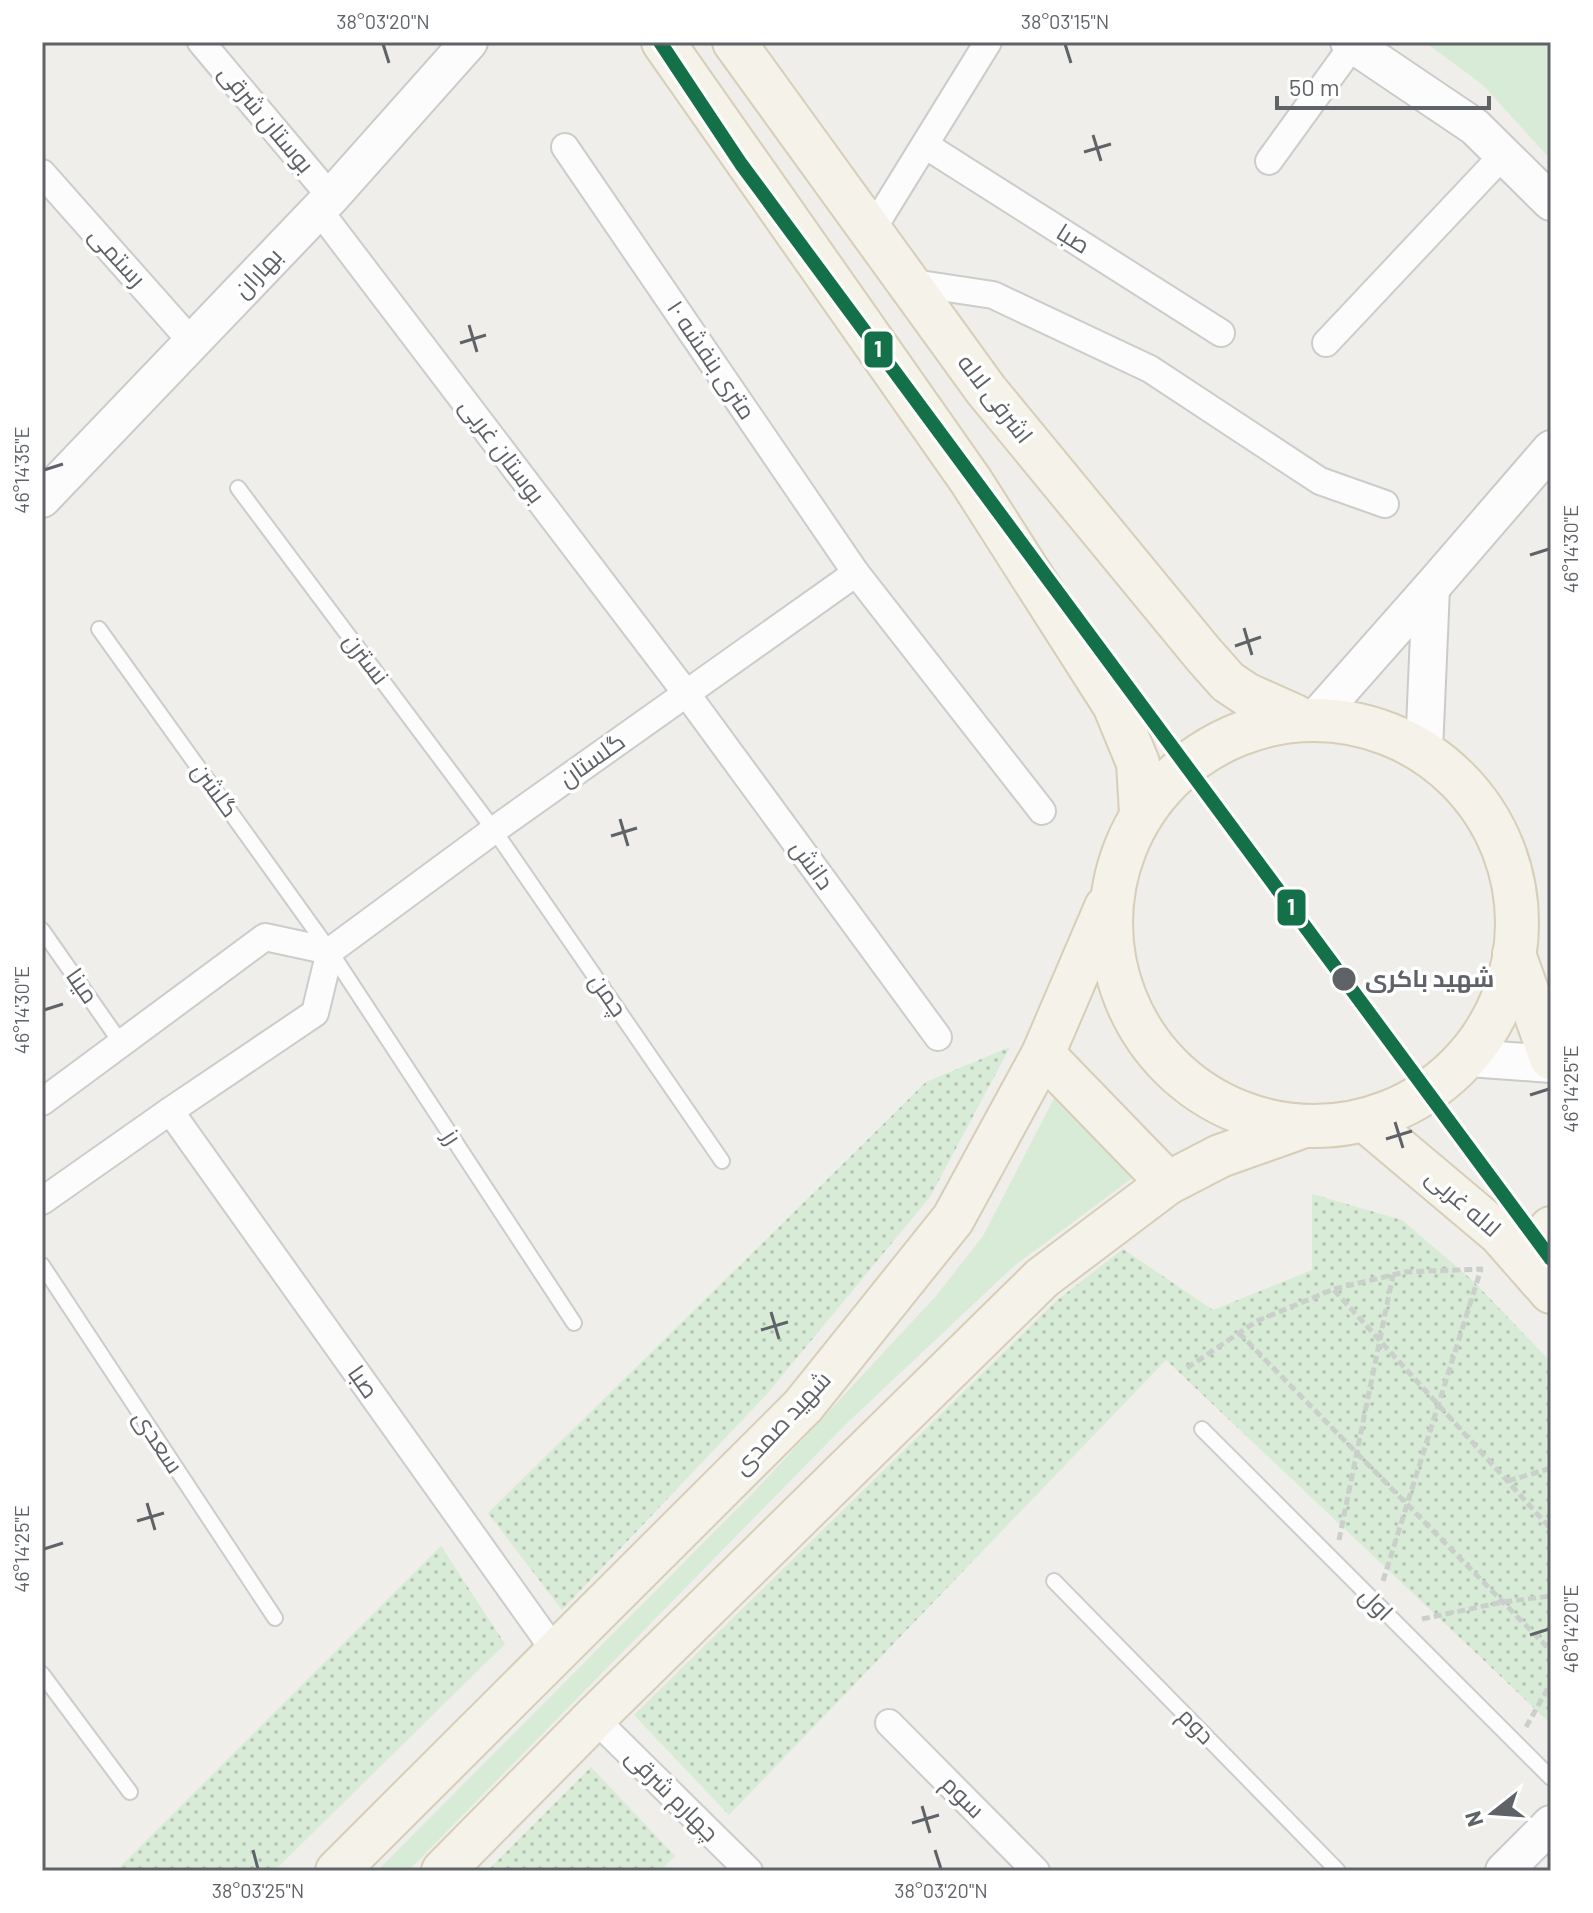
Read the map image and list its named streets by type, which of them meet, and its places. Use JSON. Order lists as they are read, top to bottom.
{
  "streets": {
    "main road": [
      "بهاران",
      "اشرفی لاله",
      "لاله غربی",
      "شهید صمدی"
    ],
    "street": [
      "بوستان شرقی",
      "صبا",
      "رستمی",
      "۱۰ متری بنفشه",
      "بوستان غربی",
      "گلستان",
      "دانش",
      "چهارم شرقی",
      "سوم"
    ],
    "lane": [
      "نسترن",
      "گلشن",
      "مینا",
      "چمن",
      "رز",
      "سعدی",
      "اول",
      "دوم"
    ]
  },
  "crossings": [
    ["بوستان شرقی", "بهاران"],
    ["بوستان شرقی", "بوستان غربی"],
    ["صبا", "شهید صمدی"],
    ["رستمی", "بهاران"],
    ["بهاران", "بوستان غربی"],
    ["۱۰ متری بنفشه", "گلستان"],
    ["بوستان غربی", "گلستان"],
    ["بوستان غربی", "دانش"],
    ["نسترن", "گلستان"],
    ["نسترن", "چمن"],
    ["گلستان", "گلشن"],
    ["گلستان", "دانش"],
    ["گلستان", "چمن"],
    ["گلستان", "رز"],
    ["گلشن", "رز"]
  ],
  "places": ["شهید باکری"],
  "lines": ["transit line 1"],
  "scale_bar": "50 m",
  "north": "left",
  "coordinates": [
    "38°03'20\"N",
    "38°03'15\"N",
    "46°14'35\"E",
    "46°14'30\"E",
    "46°14'25\"E",
    "46°14'20\"E",
    "38°03'25\"N"
  ]
}
